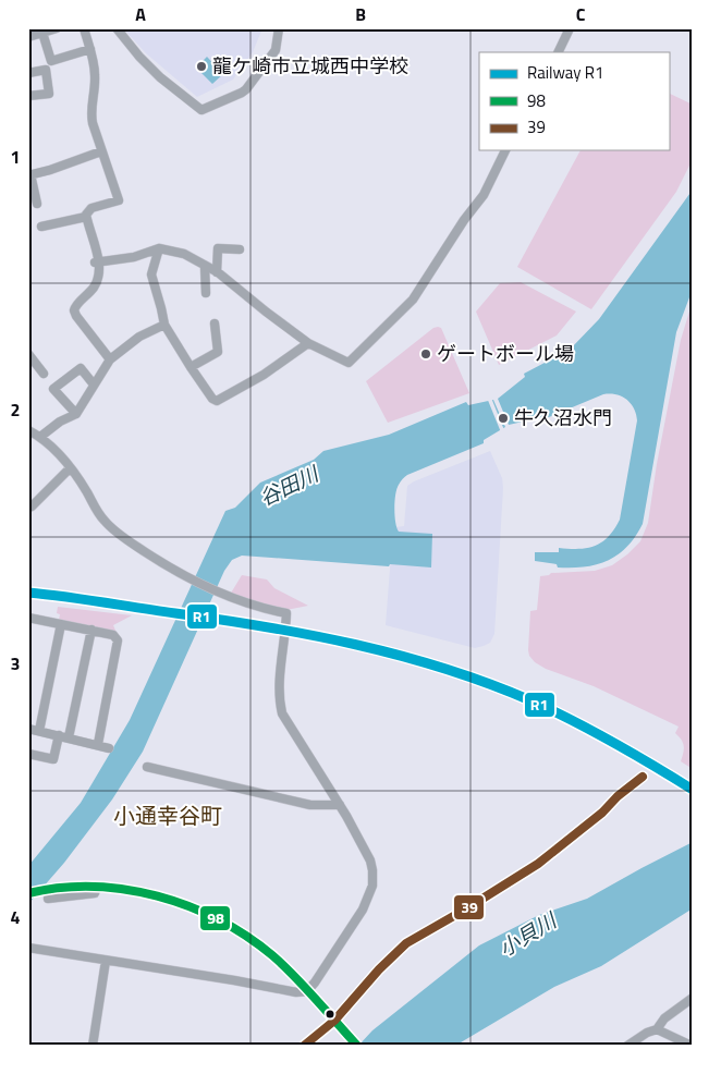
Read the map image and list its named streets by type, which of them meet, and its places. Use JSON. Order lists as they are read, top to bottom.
{
  "districts": ["小通幸谷町"],
  "water": ["谷田川", "小貝川"],
  "places": ["龍ケ崎市立城西中学校", "ゲートボール場", "牛久沼水門"],
  "lines": ["rail line R1", "transit line 39", "transit line 98"],
  "legend": ["Railway R1", "98", "39"],
  "grid": {
    "columns": ["A", "B", "C"],
    "rows": [
      "1",
      "2",
      "3",
      "4"
    ]
  }
}
